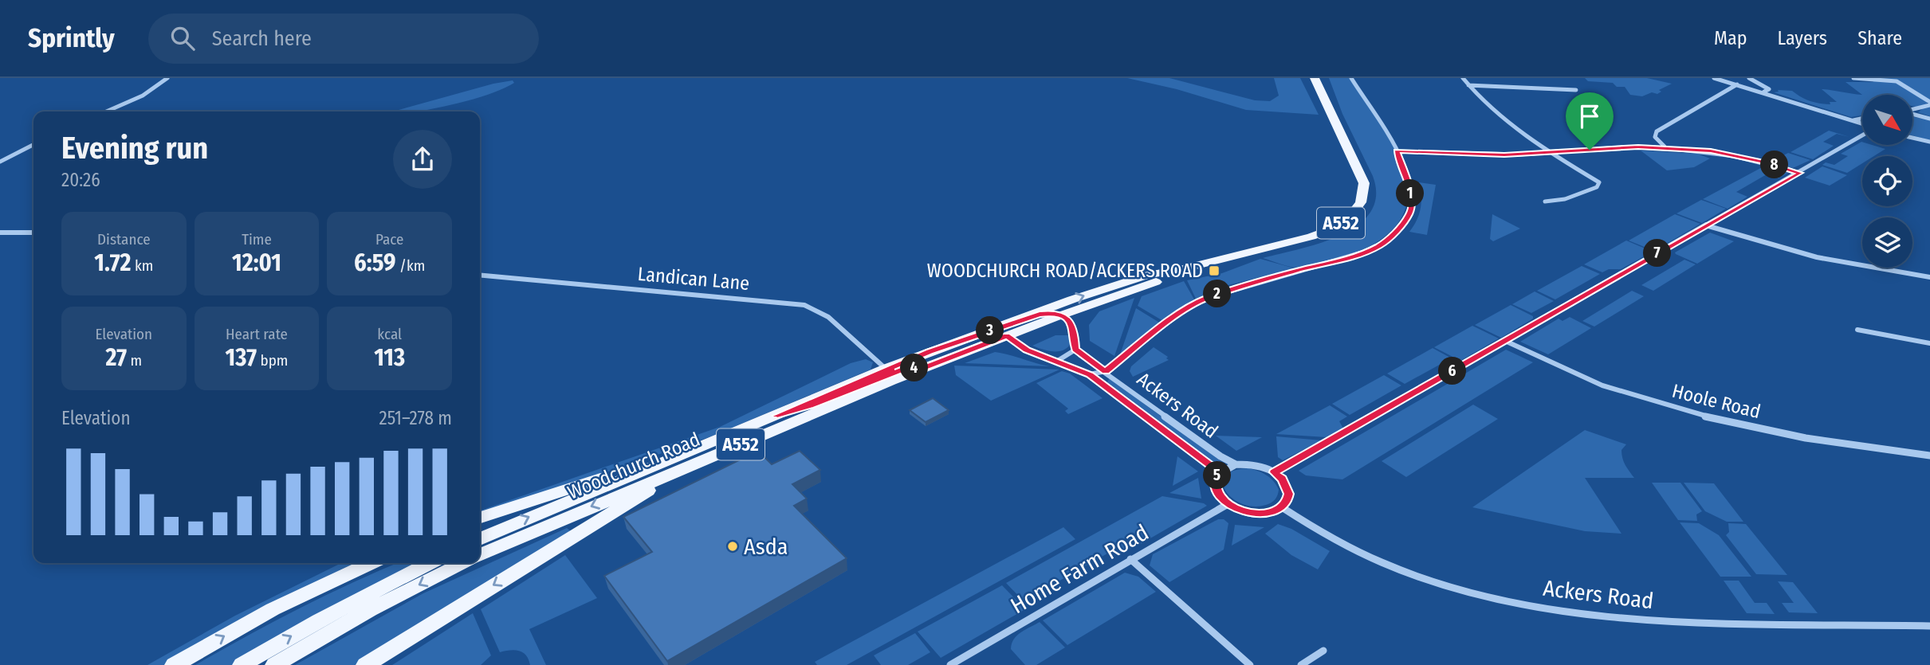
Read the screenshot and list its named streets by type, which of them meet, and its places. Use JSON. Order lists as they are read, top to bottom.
{
  "streets": {
    "main road": ["A552", "Woodchurch Road"],
    "street": [
      "Landican Lane",
      "Hoole Road",
      "Ackers Road",
      "Home Farm Road"
    ]
  },
  "crossings": [
    ["Landican Lane", "Woodchurch Road"],
    ["Ackers Road", "Woodchurch Road"],
    ["Ackers Road", "Home Farm Road"]
  ],
  "places": {
    "transit": ["WOODCHURCH ROAD/ACKERS ROAD"],
    "other": ["Asda"]
  },
  "north": "bottom right",
  "page": {
    "header": "Sprintly",
    "search": "Search here",
    "nav": ["Map", "Layers", "Share"],
    "heading": ["Evening run", "20:26"],
    "pins": [
      "8",
      "1",
      "7",
      "2",
      "3",
      "4",
      "6",
      "5"
    ],
    "stats": [
      ["Distance", "1.72 km"],
      ["Time", "12:01"],
      ["Pace", "6:59 /km"],
      ["Elevation", "27 m"],
      ["Heart rate", "137 bpm"],
      ["kcal", "113"]
    ],
    "chart": ["Elevation", "251–278 m"]
  }
}
